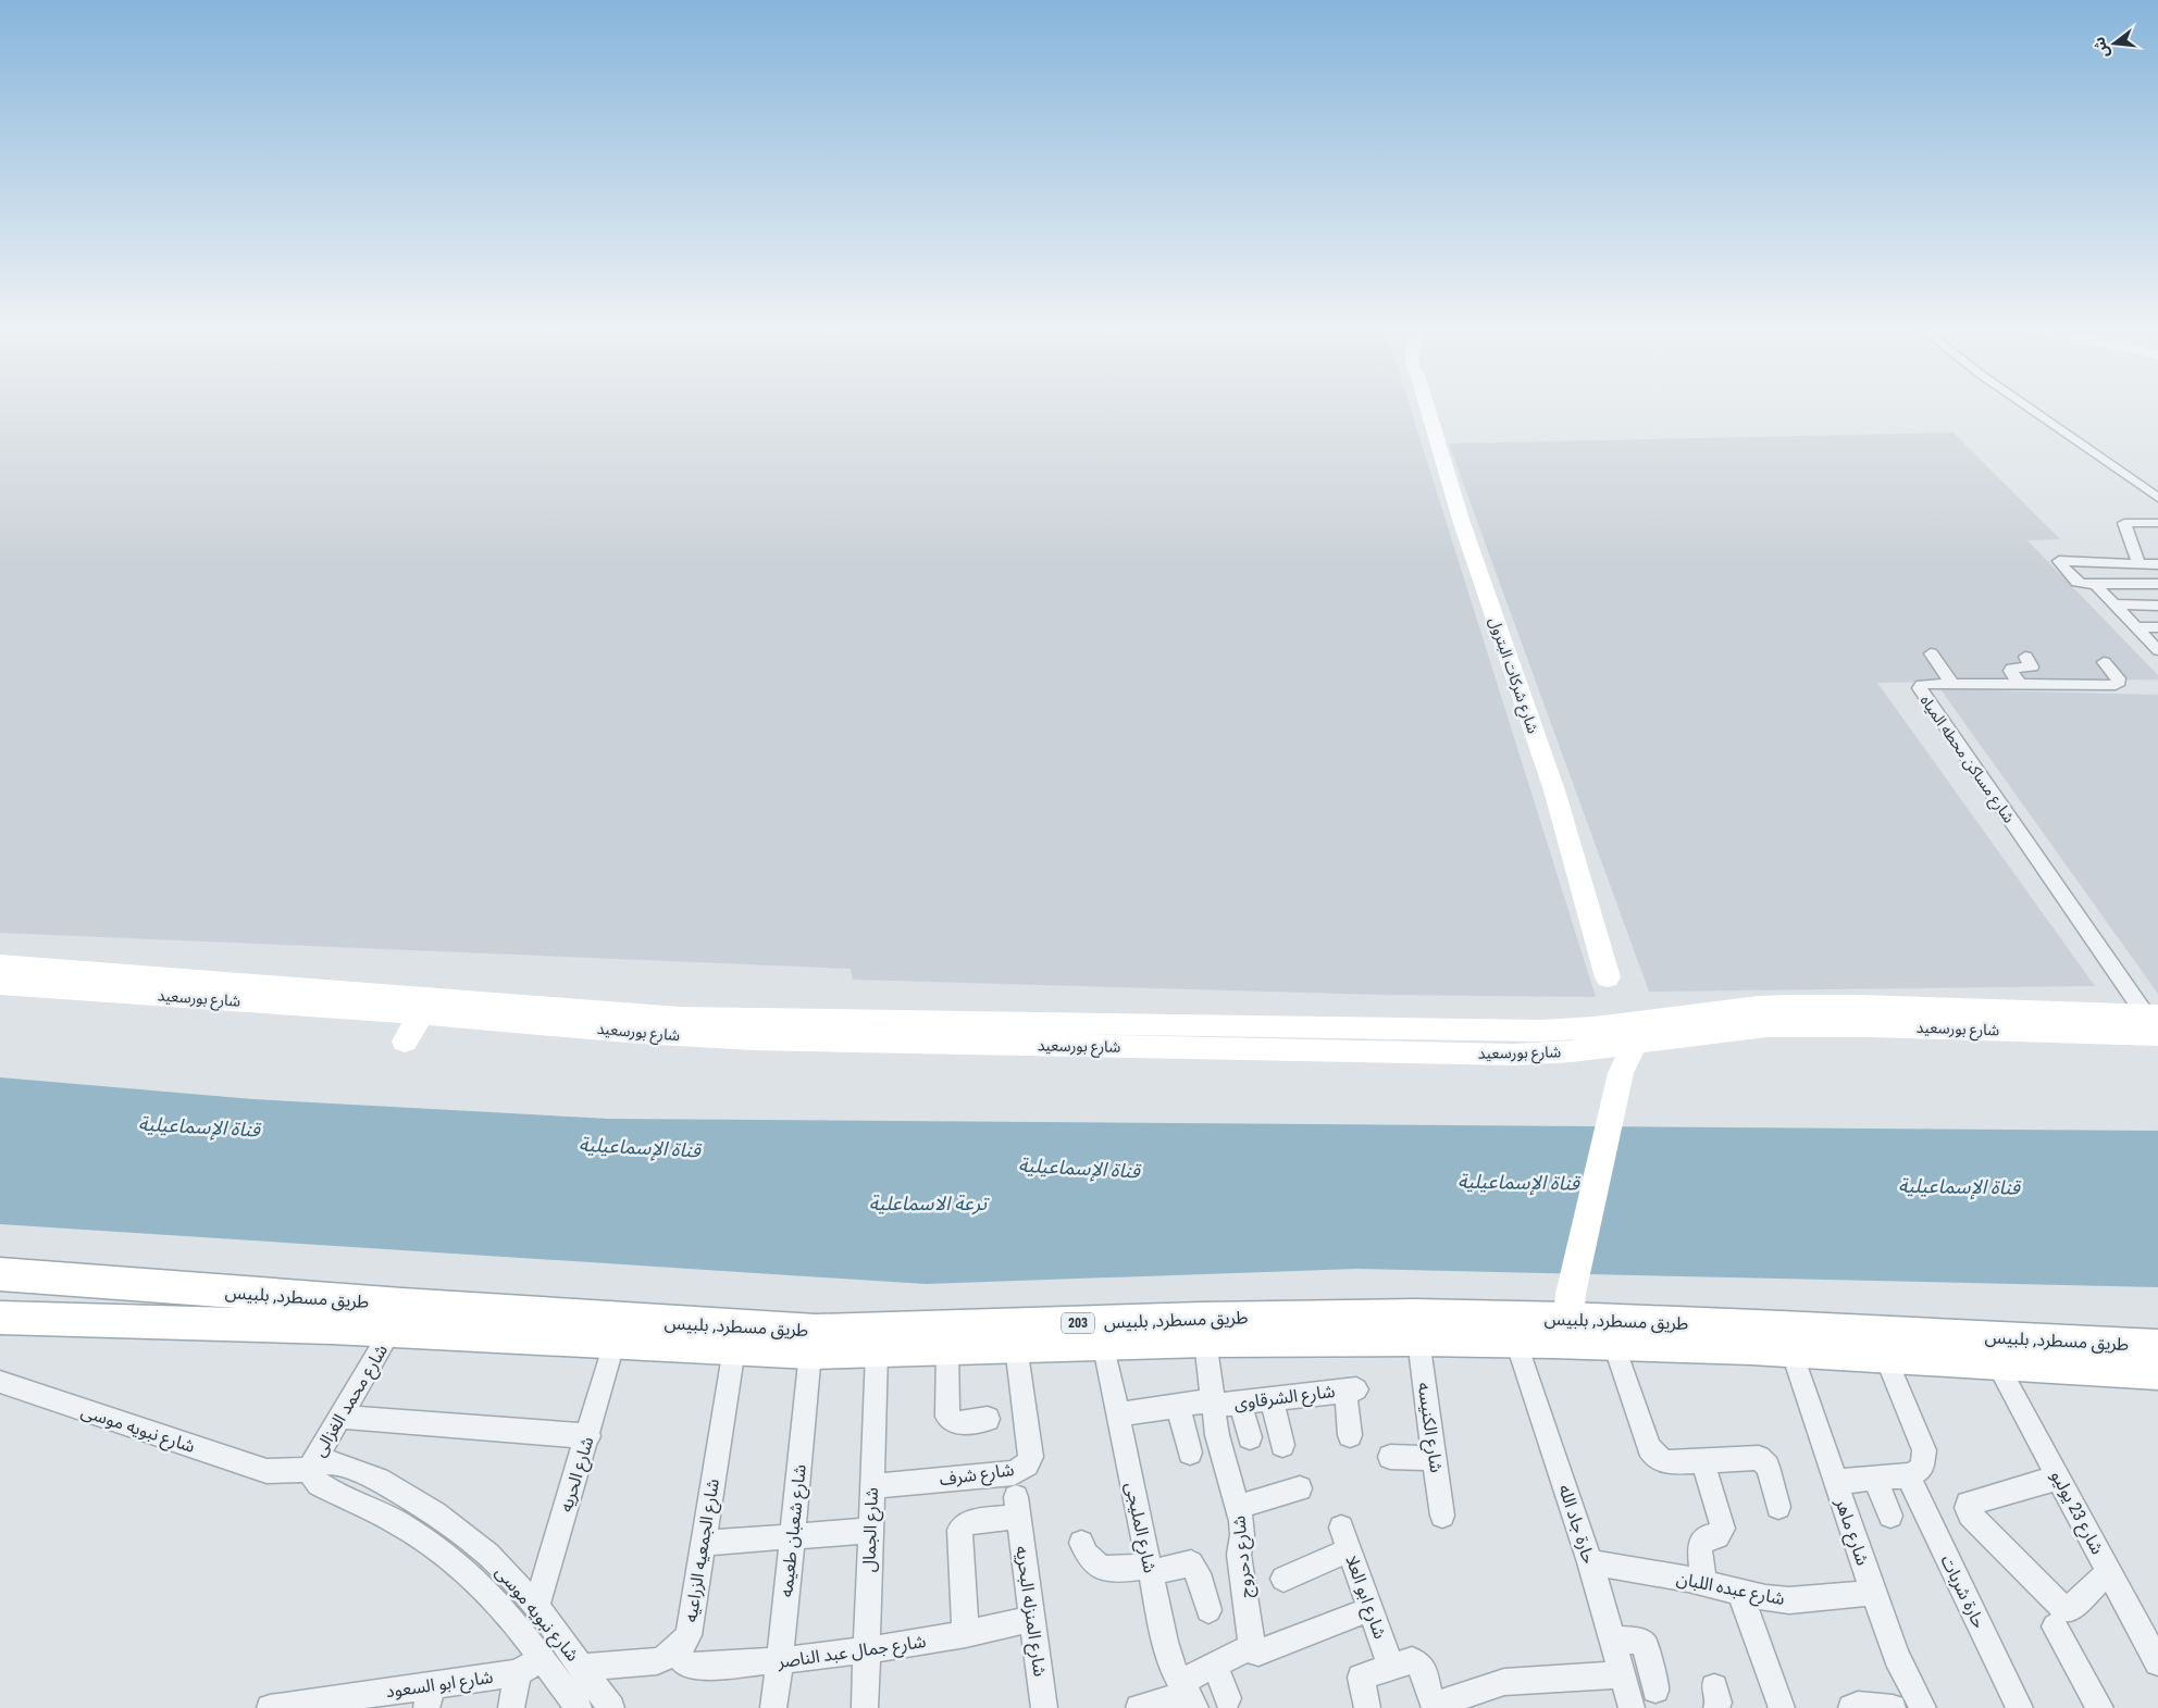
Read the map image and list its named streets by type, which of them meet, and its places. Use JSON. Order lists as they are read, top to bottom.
{
  "streets": {
    "main road": [
      "شارع شركات البترول",
      "شارع بورسعيد",
      "طريق مسطرد, بلبيس",
      "203"
    ],
    "street": [
      "شارع مساكن محطه المياه",
      "شارع الشرقاوى",
      "شارع محمد الغزالى",
      "شارع الكنيسه",
      "شارع نبويه موسى",
      "شارع الحريه",
      "شارع شرف",
      "شارع 23 يوليو",
      "حارة جاد الله",
      "شارع المليجى",
      "شارع الجمال",
      "شارع شعبان طعيمه",
      "شارع ماهر",
      "شارع الجمعيه الزراعيه",
      "شارع دحروج",
      "شارع عبده اللبان",
      "حارة شربات",
      "شارع ابو العلا",
      "شارع المنزله البحريه",
      "شارع جمال عبد الناصر",
      "شارع ابو السعود"
    ]
  },
  "crossings": [
    ["شارع مساكن محطه المياه", "شارع بورسعيد"],
    ["طريق مسطرد, بلبيس", "شارع محمد الغزالى"],
    ["طريق مسطرد, بلبيس", "شارع الكنيسه"],
    ["طريق مسطرد, بلبيس", "شارع الحريه"],
    ["طريق مسطرد, بلبيس", "شارع شرف"],
    ["طريق مسطرد, بلبيس", "شارع 23 يوليو"],
    ["طريق مسطرد, بلبيس", "حارة جاد الله"],
    ["طريق مسطرد, بلبيس", "شارع المليجى"],
    ["طريق مسطرد, بلبيس", "شارع الجمال"],
    ["طريق مسطرد, بلبيس", "شارع شعبان طعيمه"],
    ["طريق مسطرد, بلبيس", "شارع ماهر"],
    ["طريق مسطرد, بلبيس", "شارع الجمعيه الزراعيه"],
    ["طريق مسطرد, بلبيس", "شارع دحروج"],
    ["شارع الشرقاوى", "شارع المليجى"],
    ["شارع الشرقاوى", "شارع دحروج"],
    ["شارع محمد الغزالى", "شارع نبويه موسى"],
    ["شارع نبويه موسى", "شارع الحريه"],
    ["شارع نبويه موسى", "شارع ابو السعود"],
    ["شارع شرف", "شارع الجمال"],
    ["حارة جاد الله", "شارع عبده اللبان"],
    ["شارع الجمال", "شارع جمال عبد الناصر"],
    ["شارع شعبان طعيمه", "شارع جمال عبد الناصر"],
    ["شارع ماهر", "شارع عبده اللبان"],
    ["شارع الجمعيه الزراعيه", "شارع جمال عبد الناصر"],
    ["شارع دحروج", "شارع ابو العلا"],
    ["شارع المنزله البحريه", "شارع جمال عبد الناصر"]
  ],
  "water": ["قناة الإسماعيلية", "ترعة الاسماعلية"],
  "north": "left"
}
